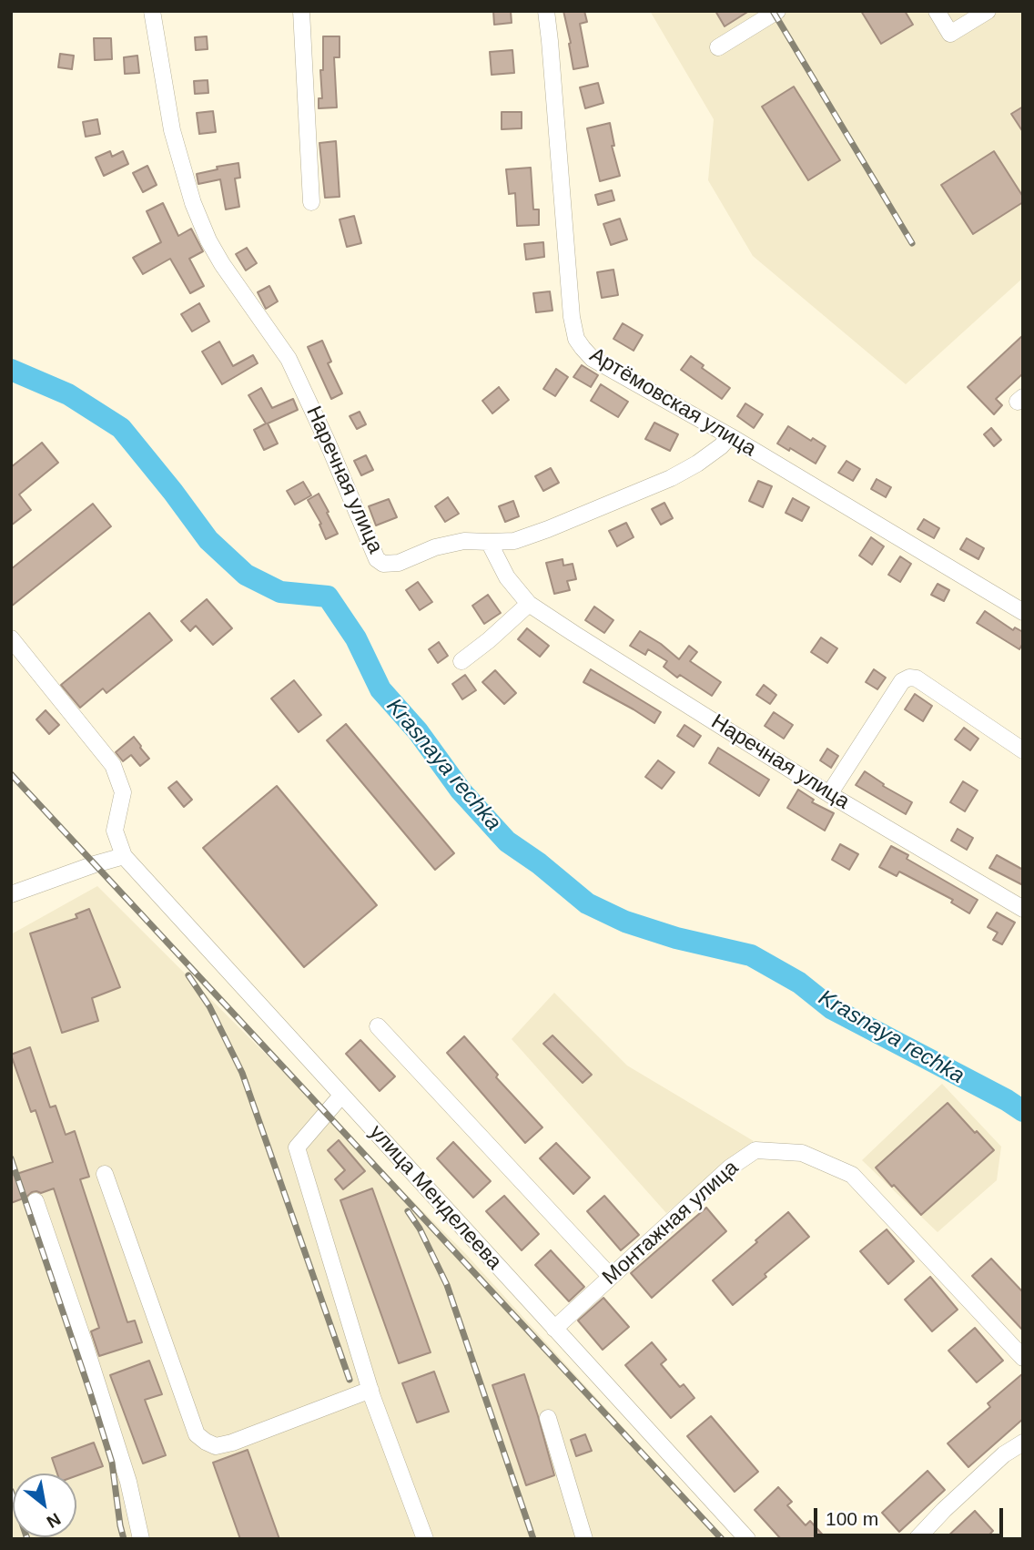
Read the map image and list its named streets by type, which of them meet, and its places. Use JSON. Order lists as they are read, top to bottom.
{
  "streets": {
    "street": [
      "Артёмовская улица",
      "Наречная улица",
      "улица Менделеева",
      "Монтажная улица"
    ]
  },
  "crossings": [
    ["улица Менделеева", "Монтажная улица"]
  ],
  "water": ["Krasnaya rechka"],
  "scale_bar": "100 m",
  "north": "bottom right"
}
